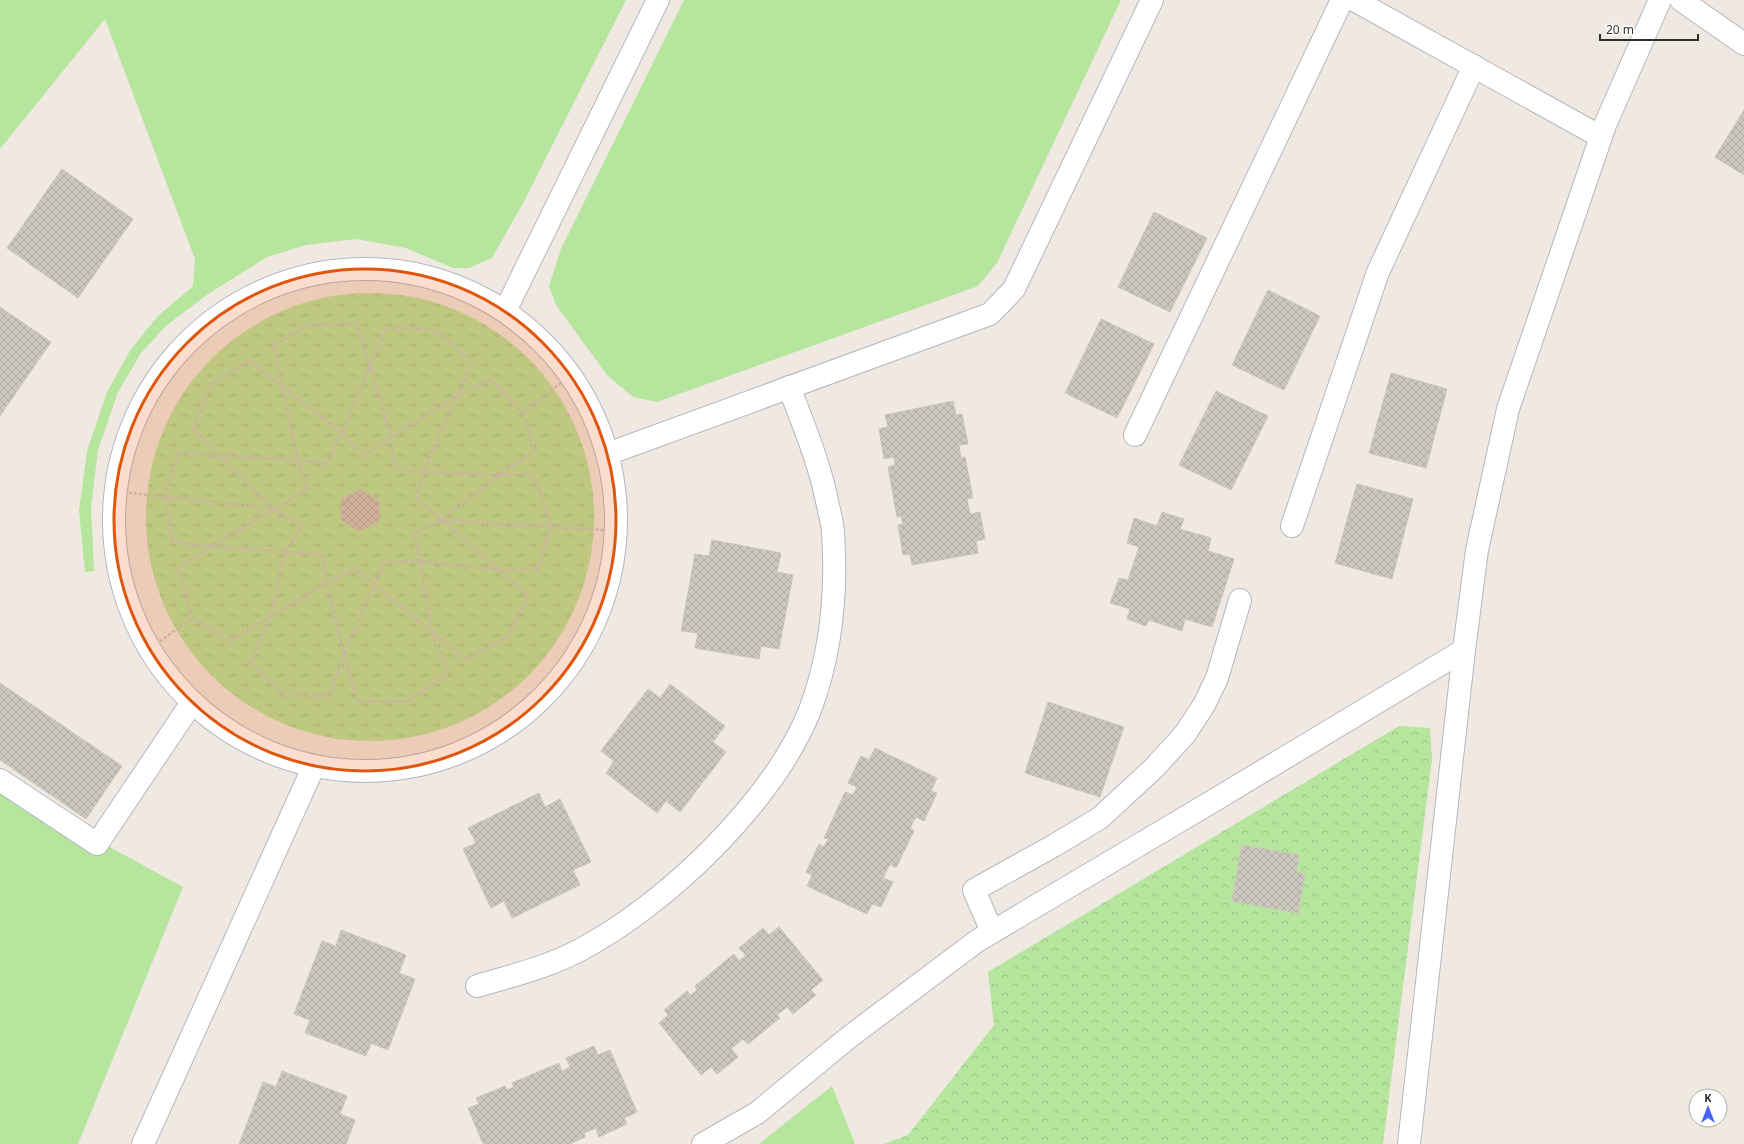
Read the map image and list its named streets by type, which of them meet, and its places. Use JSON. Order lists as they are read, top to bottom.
{
  "scale_bar": "20 m",
  "north": "top"
}
